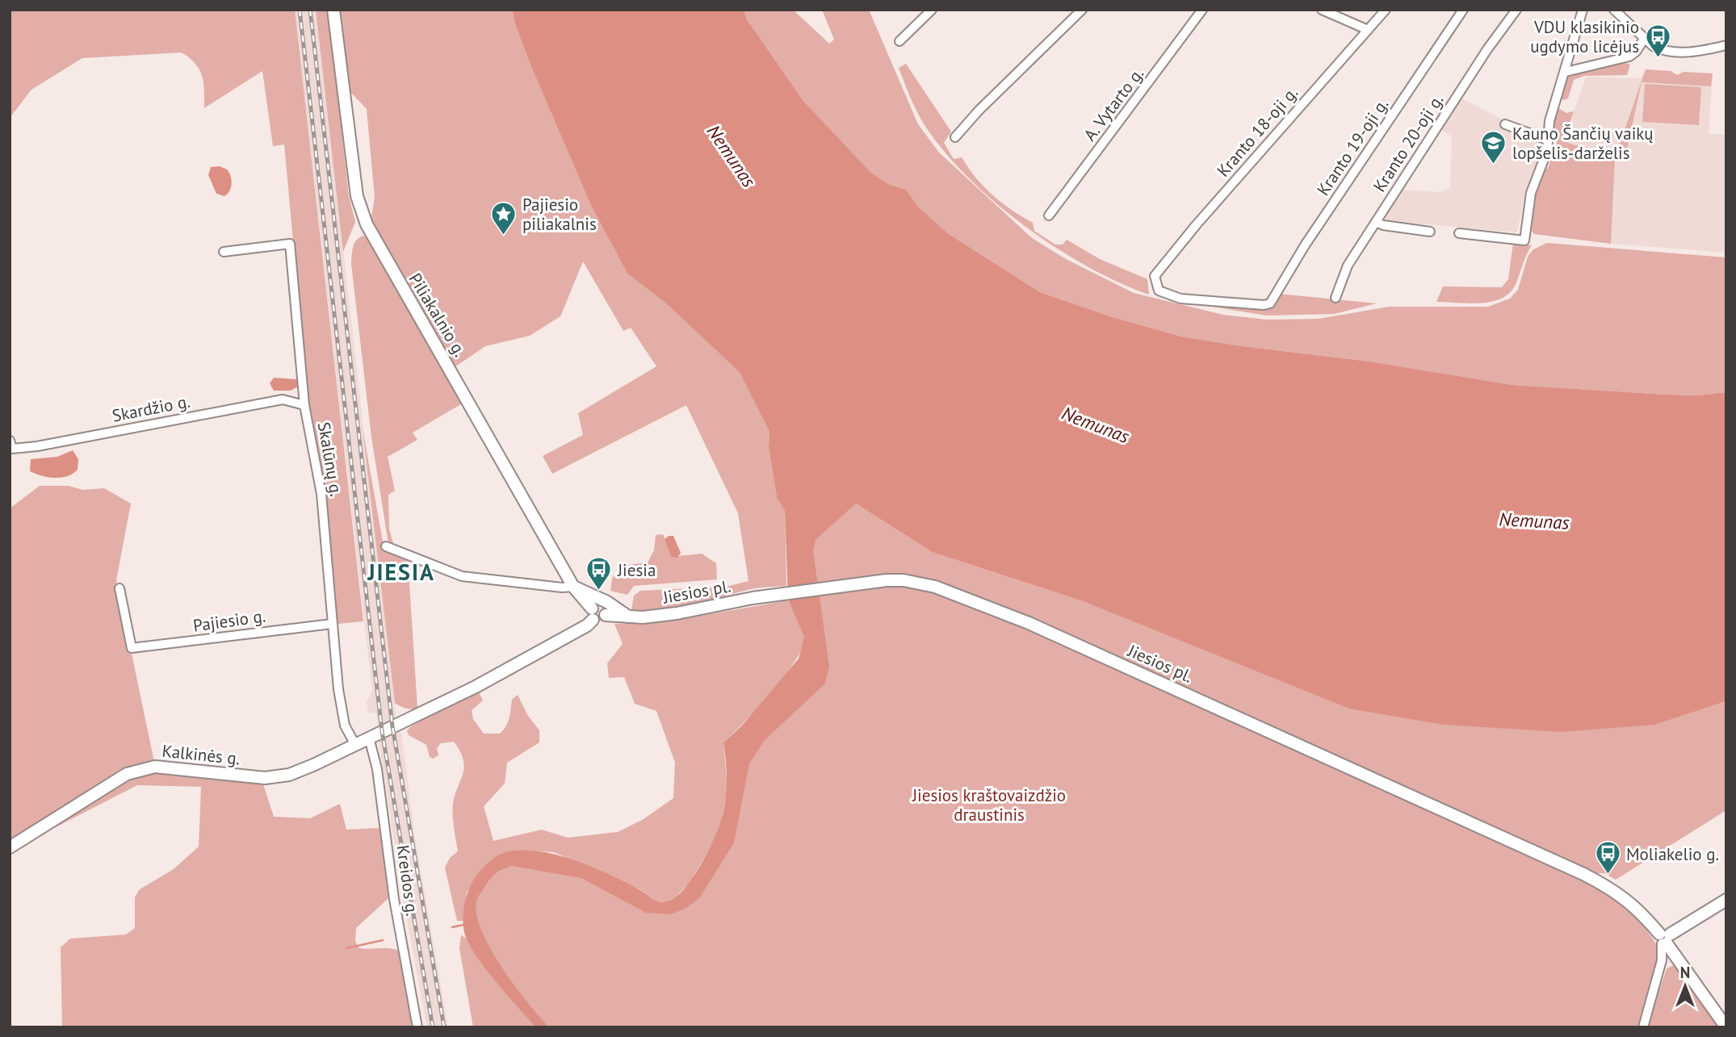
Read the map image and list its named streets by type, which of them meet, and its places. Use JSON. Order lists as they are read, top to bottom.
{
  "streets": {
    "main road": ["Piliakalnio g.", "Jiesios pl.", "Kalkinės g."],
    "street": [
      "A. Vytarto g.",
      "Kranto 18-oji g.",
      "Kranto 20-oji g.",
      "Kranto 19-oji g.",
      "Skardžio g.",
      "Skalūnų g.",
      "Pajiesio g.",
      "Kreidos g."
    ]
  },
  "crossings": [
    ["Kranto 18-oji g.", "Kranto 19-oji g."],
    ["Piliakalnio g.", "Jiesios pl."],
    ["Skardžio g.", "Skalūnų g."],
    ["Skalūnų g.", "Pajiesio g."],
    ["Skalūnų g.", "Kalkinės g."],
    ["Kalkinės g.", "Kreidos g."]
  ],
  "districts": ["JIESIA"],
  "water": ["Nemunas"],
  "parks": ["Jiesios kraštovaizdžio draustinis"],
  "places": {
    "bus stop": ["VDU klasikinio ugdymo licėjus", "Jiesia", "Moliakelio g."],
    "school or university": ["Kauno Šančių vaikų lopšelis-darželis"],
    "place": ["Pajiesio piliakalnis"]
  },
  "north": "top"
}
